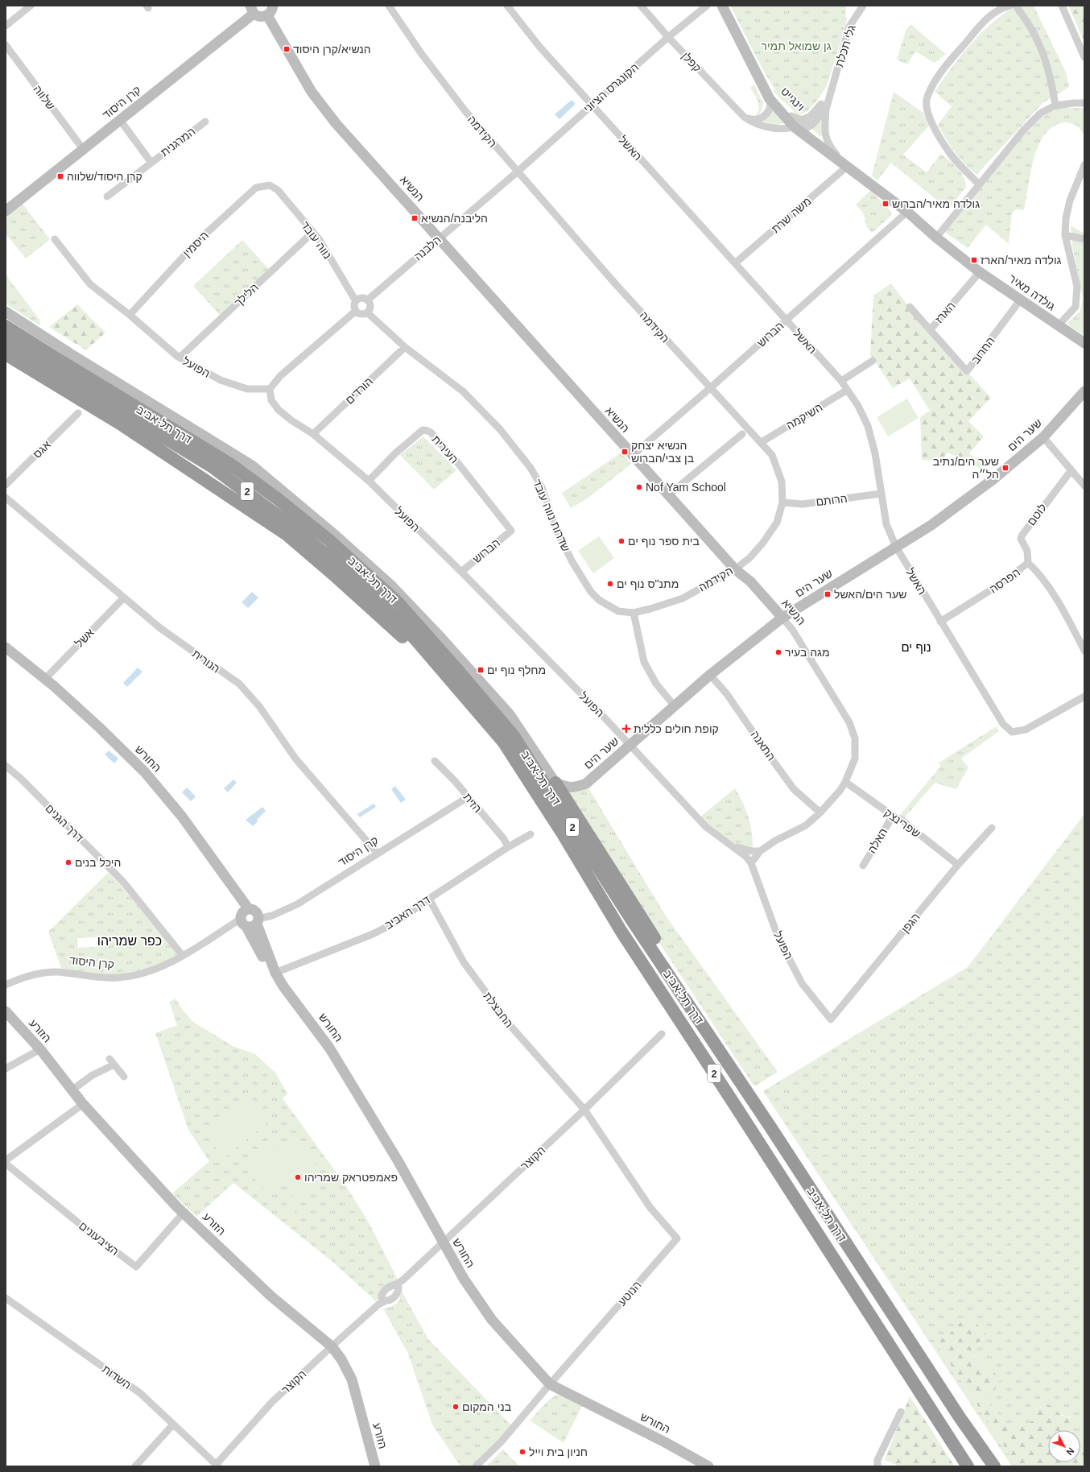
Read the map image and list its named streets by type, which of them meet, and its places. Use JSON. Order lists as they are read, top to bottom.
{
  "streets": {
    "highway": ["דרך תל-אביב", "2"],
    "street": [
      "גלי תכלת",
      "קפלן",
      "הקונגרס הציוני",
      "שלווה",
      "וינגייט",
      "קרן היסוד",
      "הקידמה",
      "המרגנית",
      "האשל",
      "הנשיא",
      "משה שרת",
      "נווה עובד",
      "היסמין",
      "הלבנה",
      "גולדה מאיר",
      "הלילך",
      "הארז",
      "הברוש",
      "החרוב",
      "הפועל",
      "הורדים",
      "השיקמה",
      "שער הים",
      "אגס",
      "העירית",
      "הרותם",
      "לוטם",
      "שדרות נווה עובד",
      "הפרסה",
      "אשל",
      "הנורית",
      "התאנה",
      "החורש",
      "הזית",
      "דרך הגנים",
      "שפרינצק",
      "האלה",
      "דרך האביב",
      "הגפן",
      "החבצלת",
      "הזורע",
      "הקוצר",
      "הציבעונים",
      "הנוטע",
      "השדות"
    ]
  },
  "crossings": [
    ["גלי תכלת", "קפלן"],
    ["גלי תכלת", "וינגייט"],
    ["גלי תכלת", "משה שרת"],
    ["גלי תכלת", "גולדה מאיר"],
    ["קפלן", "הקונגרס הציוני"],
    ["קפלן", "וינגייט"],
    ["קפלן", "גולדה מאיר"],
    ["הקונגרס הציוני", "הקידמה"],
    ["הקונגרס הציוני", "האשל"],
    ["הקונגרס הציוני", "הלבנה"],
    ["שלווה", "קרן היסוד"],
    ["וינגייט", "גולדה מאיר"],
    ["קרן היסוד", "המרגנית"],
    ["קרן היסוד", "הנורית"],
    ["קרן היסוד", "החורש"],
    ["קרן היסוד", "הזית"],
    ["קרן היסוד", "דרך הגנים"],
    ["הקידמה", "הנשיא"],
    ["הקידמה", "הלבנה"],
    ["הקידמה", "הברוש"],
    ["הקידמה", "השיקמה"],
    ["הקידמה", "הרותם"],
    ["הקידמה", "שדרות נווה עובד"],
    ["האשל", "משה שרת"],
    ["האשל", "הברוש"],
    ["האשל", "השיקמה"],
    ["האשל", "שער הים"],
    ["האשל", "הרותם"],
    ["האשל", "הפרסה"],
    ["הנשיא", "הלבנה"],
    ["הנשיא", "הברוש"],
    ["הנשיא", "הפועל"],
    ["הנשיא", "שער הים"],
    ["הנשיא", "התאנה"],
    ["הנשיא", "שפרינצק"],
    ["משה שרת", "גולדה מאיר"],
    ["נווה עובד", "היסמין"],
    ["נווה עובד", "הלבנה"],
    ["נווה עובד", "הלילך"],
    ["נווה עובד", "שדרות נווה עובד"],
    ["היסמין", "הפועל"],
    ["הלבנה", "שדרות נווה עובד"],
    ["גולדה מאיר", "הארז"],
    ["גולדה מאיר", "הברוש"],
    ["גולדה מאיר", "החרוב"],
    ["הלילך", "הפועל"],
    ["הארז", "החרוב"],
    ["הברוש", "הפועל"],
    ["הברוש", "העירית"],
    ["הפועל", "הורדים"],
    ["הפועל", "שער הים"],
    ["הפועל", "העירית"],
    ["הפועל", "הגפן"],
    ["הורדים", "שדרות נווה עובד"],
    ["שער הים", "התאנה"],
    ["לוטם", "הפרסה"],
    ["אשל", "הנורית"],
    ["אשל", "החורש"],
    ["החורש", "דרך האביב"],
    ["החורש", "הקוצר"],
    ["החורש", "הנוטע"],
    ["הזית", "דרך האביב"],
    ["שפרינצק", "האלה"],
    ["שפרינצק", "הגפן"],
    ["דרך האביב", "החבצלת"],
    ["החבצלת", "הקוצר"],
    ["החבצלת", "הנוטע"],
    ["הזורע", "הקוצר"],
    ["הזורע", "הציבעונים"],
    ["הקוצר", "הנוטע"],
    ["הקוצר", "השדות"]
  ],
  "districts": ["נוף ים", "כפר שמריהו"],
  "parks": ["גן שמואל תמיר"],
  "places": {
    "transit": [
      "הנשיא/קרן היסוד",
      "קרן היסוד/שלווה",
      "גולדה מאיר/הברוש",
      "הליבנה/הנשיא",
      "גולדה מאיר/הארז",
      "הנשיא יצחק בן צבי/הברוש",
      "שער הים/נתיב הל״ה",
      "שער הים/האשל",
      "מחלף נוף ים"
    ],
    "other": [
      "Nof Yam School",
      "בית ספר נוף ים",
      "מתנ\"ס נוף ים",
      "מגה בעיר",
      "היכל בנים",
      "פאמפטראק שמריהו",
      "בני המקום",
      "חניון בית וייל"
    ],
    "health": ["קופת חולים כללית"]
  },
  "north": "bottom right"
}
